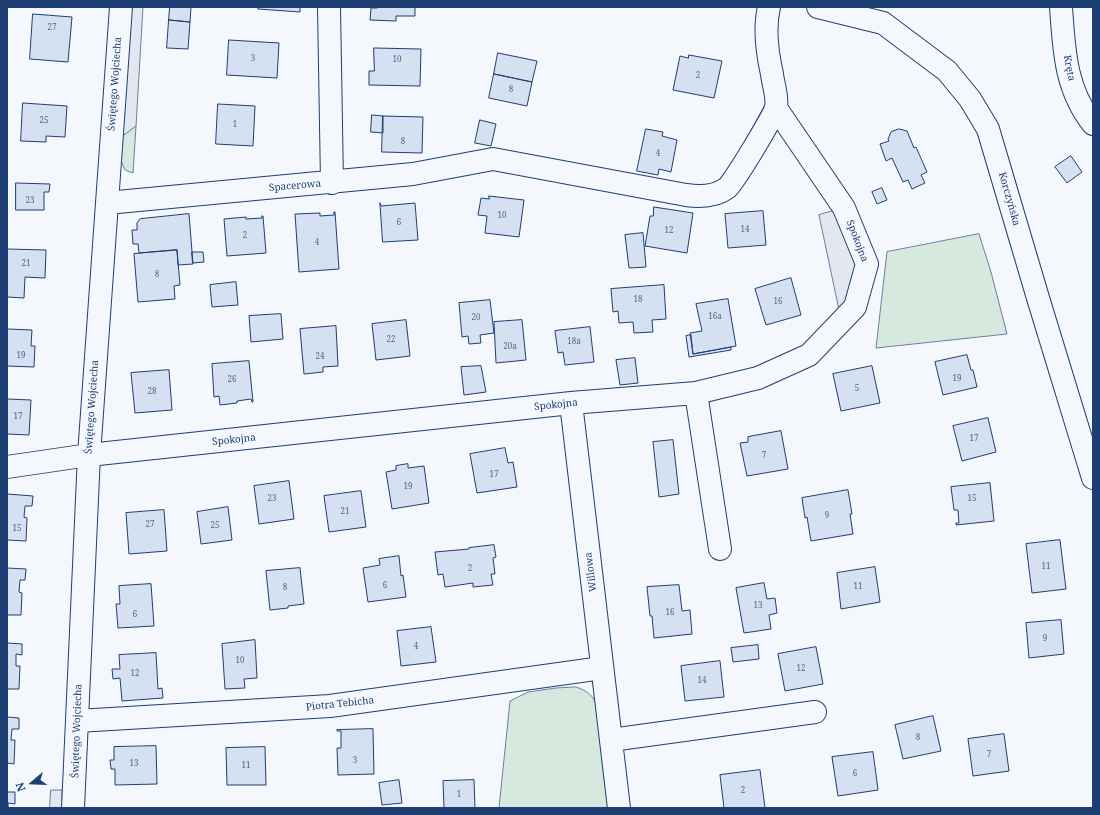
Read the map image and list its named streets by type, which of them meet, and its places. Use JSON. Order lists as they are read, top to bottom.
{
  "streets": {
    "street": [
      "Kręta",
      "Świętego Wojciecha",
      "Spacerowa",
      "Korczyńska",
      "Spokojna",
      "Willowa",
      "Piotra Tebicha"
    ]
  },
  "crossings": [
    ["Świętego Wojciecha", "Spacerowa"],
    ["Świętego Wojciecha", "Spokojna"],
    ["Świętego Wojciecha", "Piotra Tebicha"],
    ["Spokojna", "Willowa"],
    ["Willowa", "Piotra Tebicha"]
  ],
  "house_numbers": [
    "27",
    "3",
    "10",
    "2",
    "8",
    "25",
    "1",
    "8",
    "4",
    "23",
    "10",
    "6",
    "14",
    "12",
    "2",
    "4",
    "21",
    "8",
    "18",
    "16",
    "16a",
    "20",
    "22",
    "18a",
    "20a",
    "19",
    "24",
    "19",
    "26",
    "5",
    "28",
    "17",
    "17",
    "7",
    "17",
    "19",
    "23",
    "15",
    "21",
    "9",
    "27",
    "25",
    "15",
    "11",
    "2",
    "6",
    "11",
    "8",
    "13",
    "16",
    "6",
    "9",
    "4",
    "10",
    "12",
    "12",
    "14",
    "8",
    "7",
    "3",
    "13",
    "11",
    "6",
    "2",
    "1"
  ],
  "north": "left"
}
